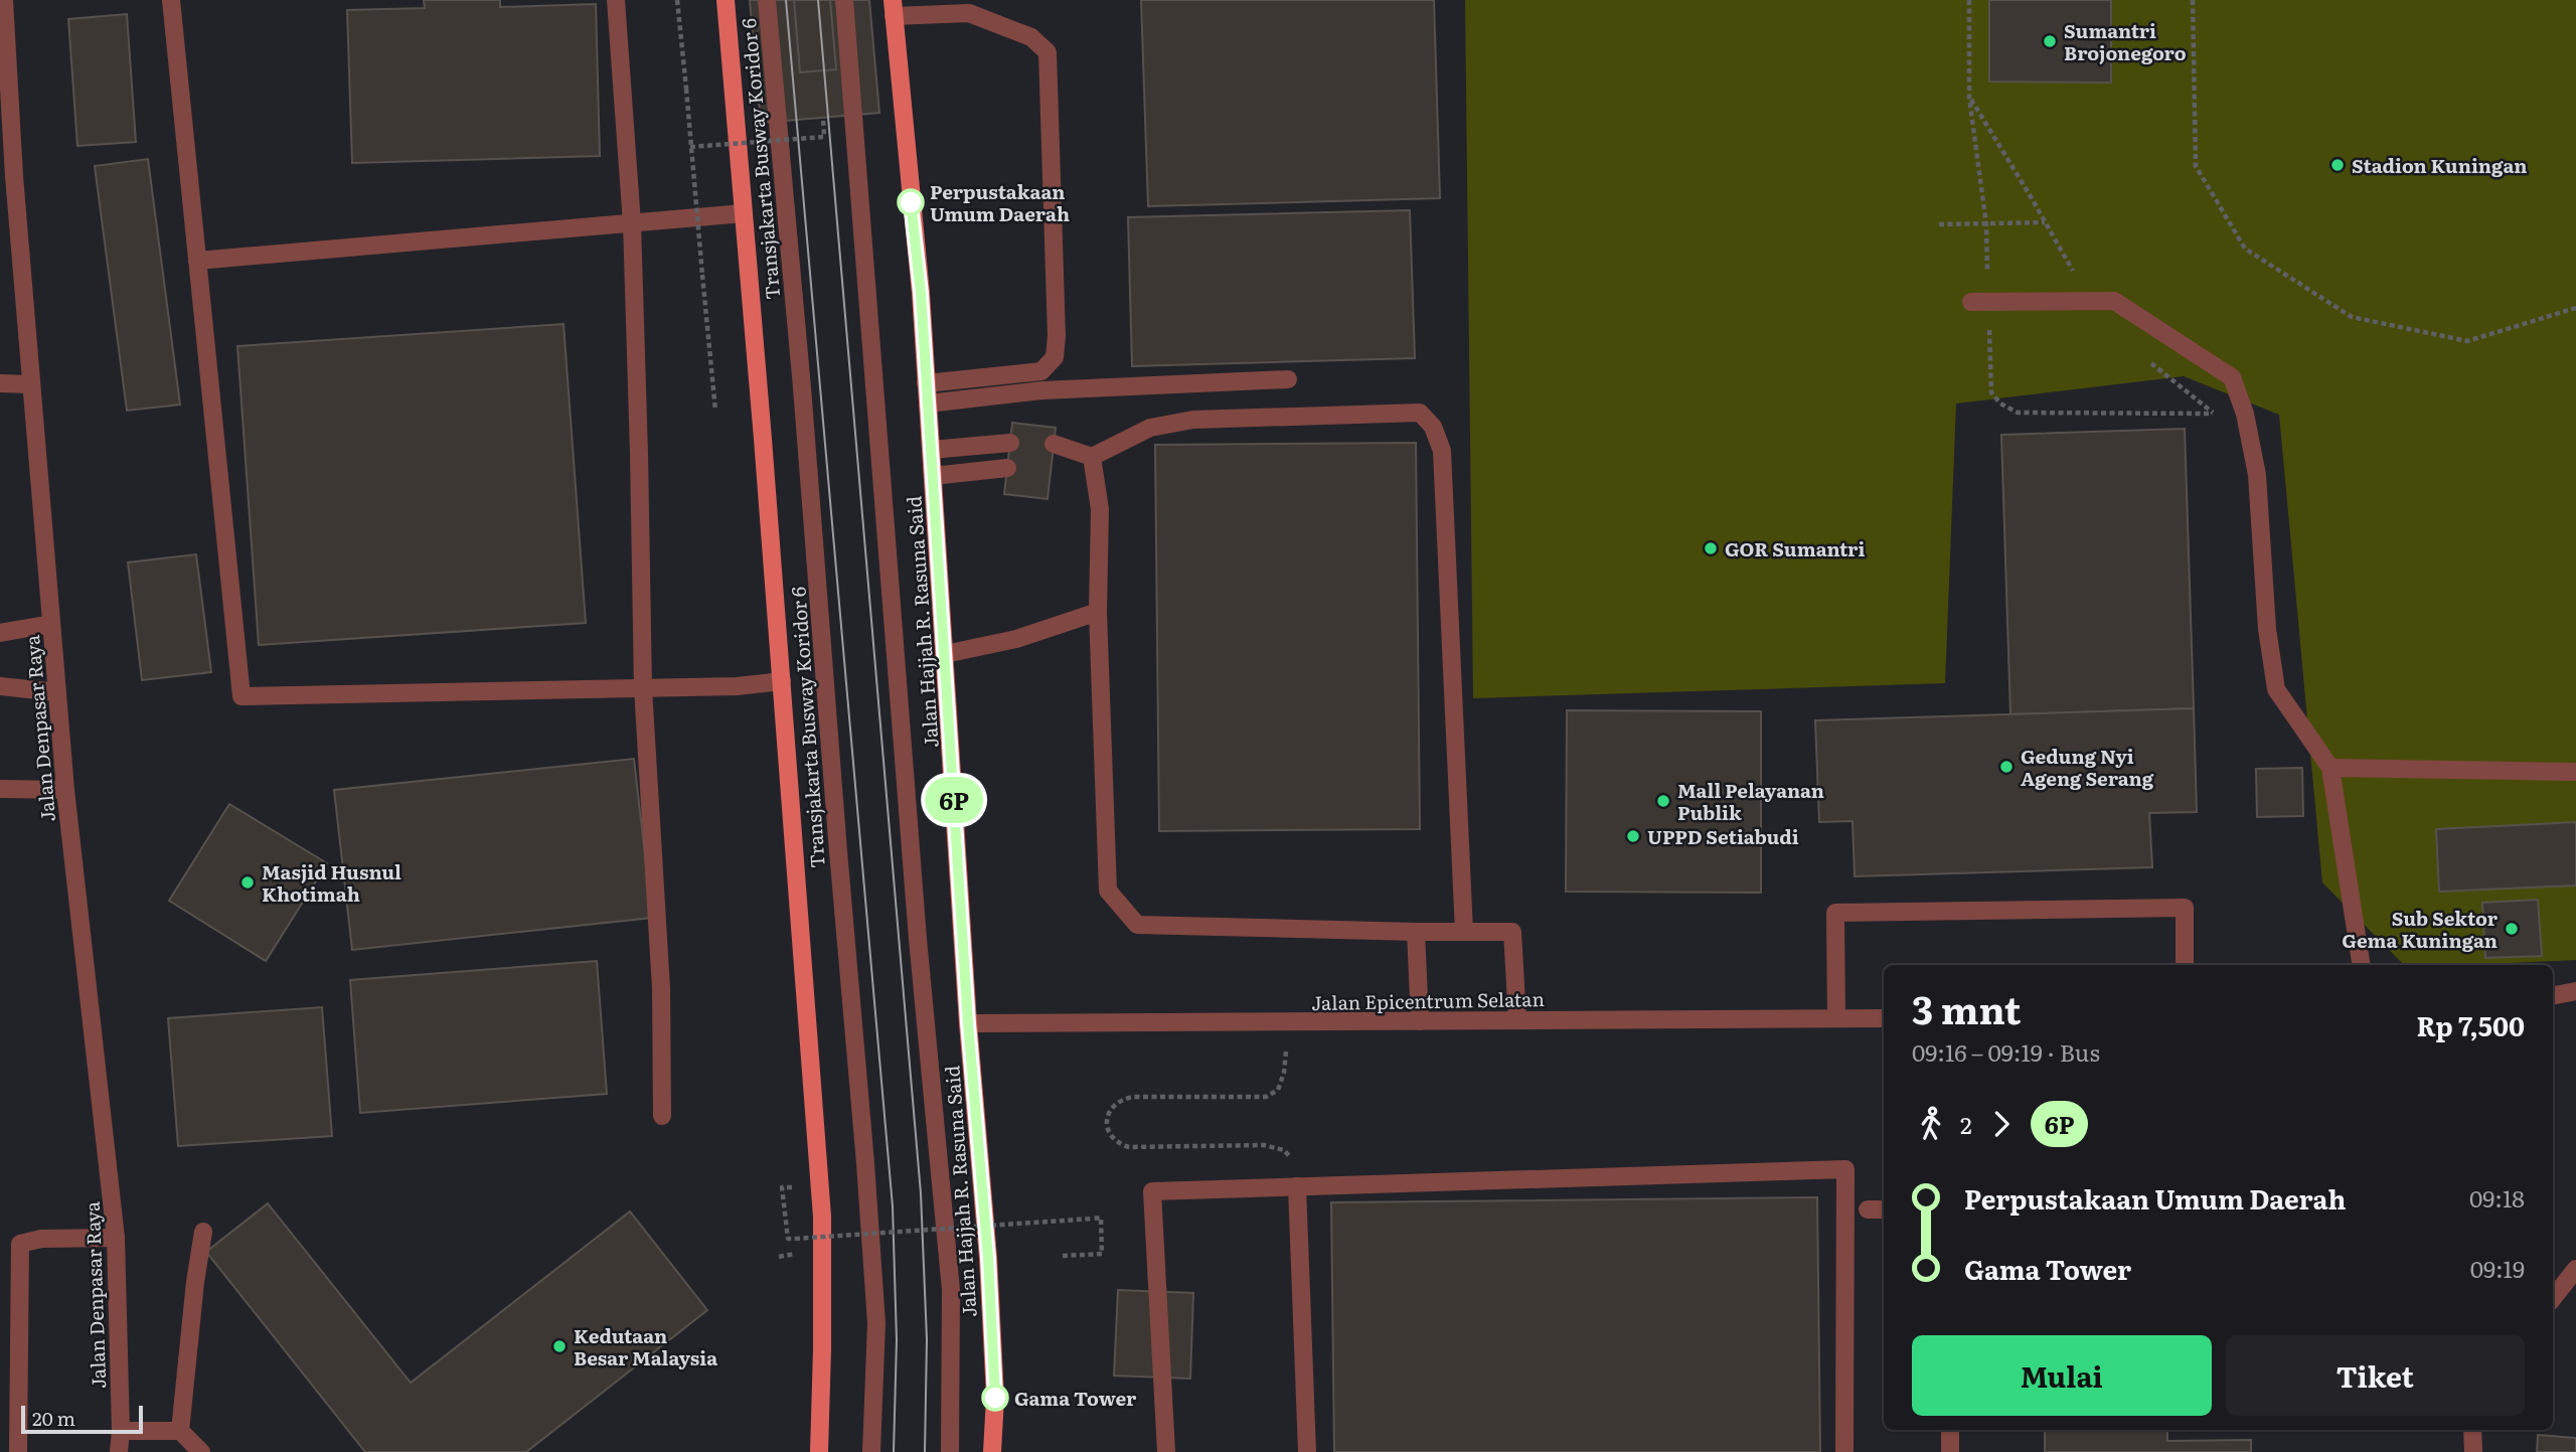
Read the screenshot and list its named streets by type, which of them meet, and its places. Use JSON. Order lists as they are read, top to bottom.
{
  "streets": {
    "main road": ["Jalan Hajjah R. Rasuna Said"],
    "street": ["Transjakarta Busway Koridor 6", "Jalan Denpasar Raya", "Jalan Epicentrum Selatan"]
  },
  "crossings": [
    ["Jalan Hajjah R. Rasuna Said", "Jalan Epicentrum Selatan"]
  ],
  "places": [
    "Sumantri Brojonegoro",
    "Stadion Kuningan",
    "Perpustakaan Umum Daerah",
    "GOR Sumantri",
    "Gedung Nyi Ageng Serang",
    "Mall Pelayanan Publik",
    "UPPD Setiabudi",
    "Masjid Husnul Khotimah",
    "Sub Sektor Gema Kuningan",
    "Kedutaan Besar Malaysia",
    "Gama Tower"
  ],
  "lines": ["bus line 6P"],
  "scale_bar": "20 m",
  "page": {
    "on_map": "6P",
    "heading": ["3 mnt", "09:16 – 09:19 · Bus", "Rp 7,500"],
    "legs": ["2", "6P"],
    "list": [
      {
        "name": "Perpustakaan Umum Daerah",
        "value": "09:18"
      },
      {
        "name": "Gama Tower",
        "value": "09:19"
      }
    ],
    "buttons": ["Mulai", "Tiket"],
    "scale": "20 m"
  }
}
